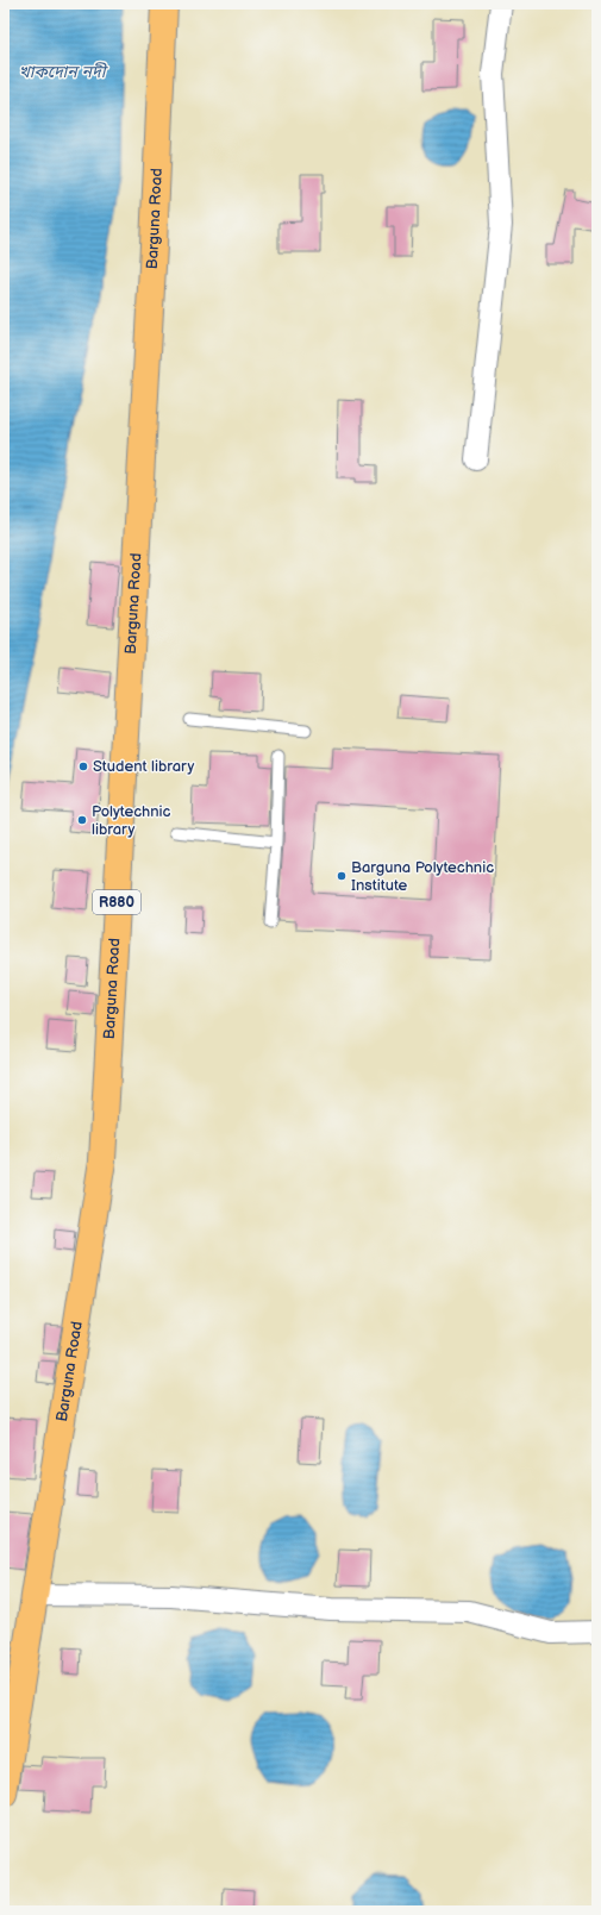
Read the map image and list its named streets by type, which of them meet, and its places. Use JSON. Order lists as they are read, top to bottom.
{
  "streets": {
    "main road": ["Barguna Road", "R880"]
  },
  "water": ["খাকদোন নদী"],
  "places": ["Student library", "Polytechnic library", "Barguna Polytechnic Institute"]
}
